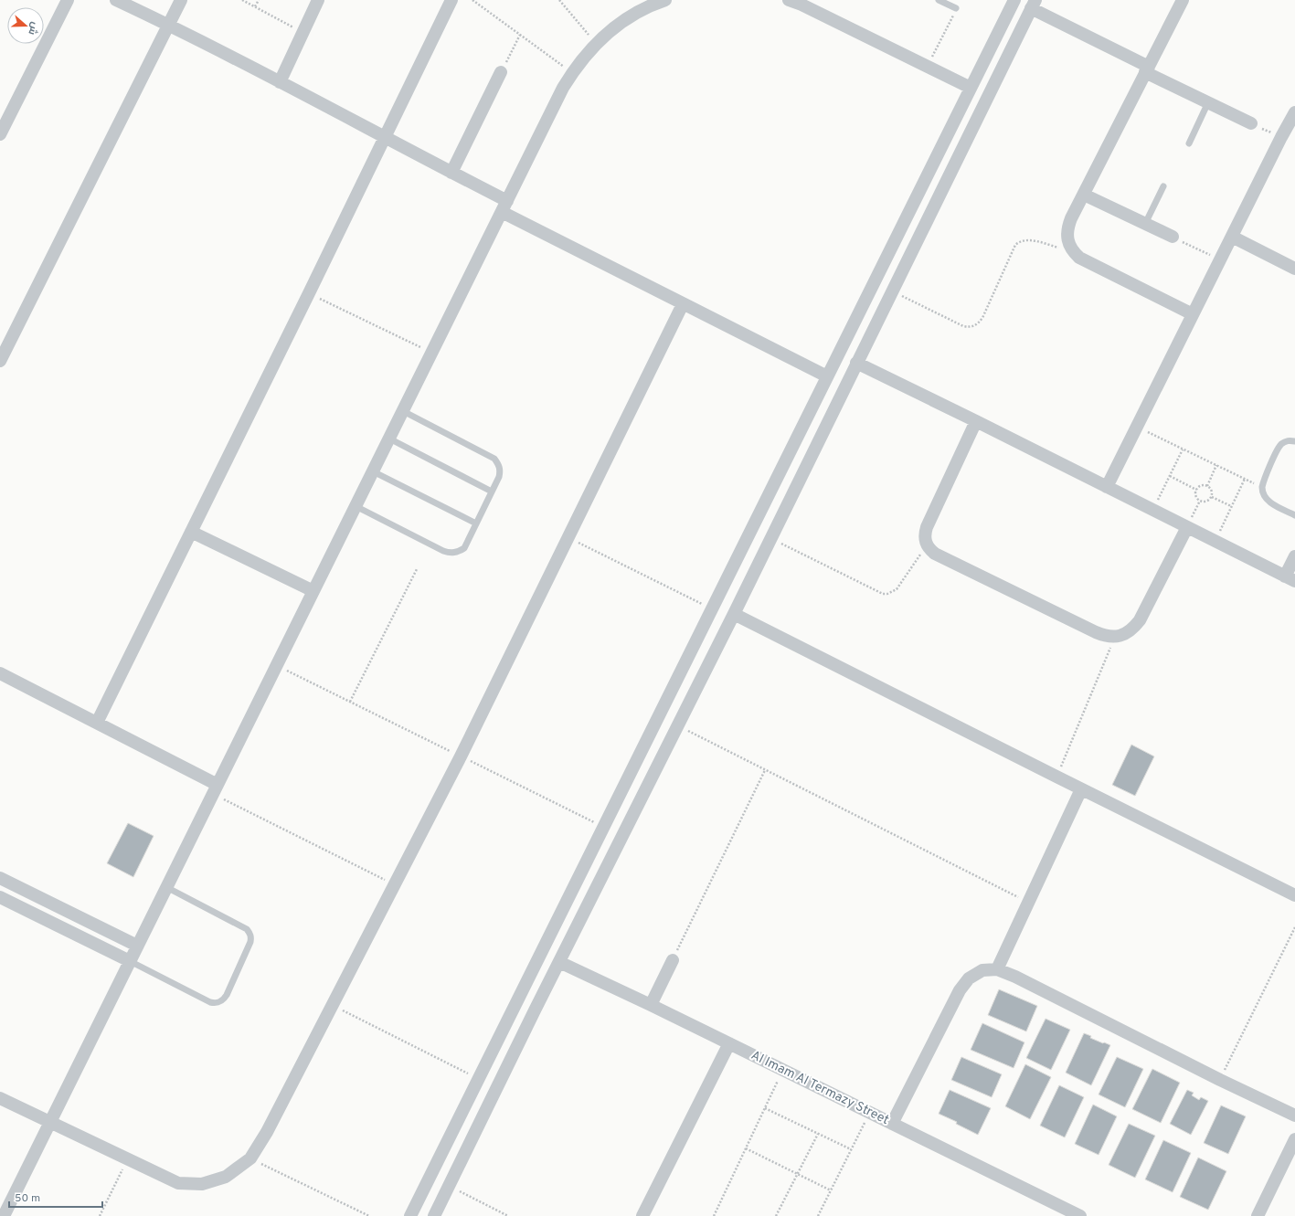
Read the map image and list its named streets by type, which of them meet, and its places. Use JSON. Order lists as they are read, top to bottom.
{
  "streets": {
    "street": ["Al Imam Al Termazy Street"]
  },
  "scale_bar": "50 m",
  "north": "right"
}
